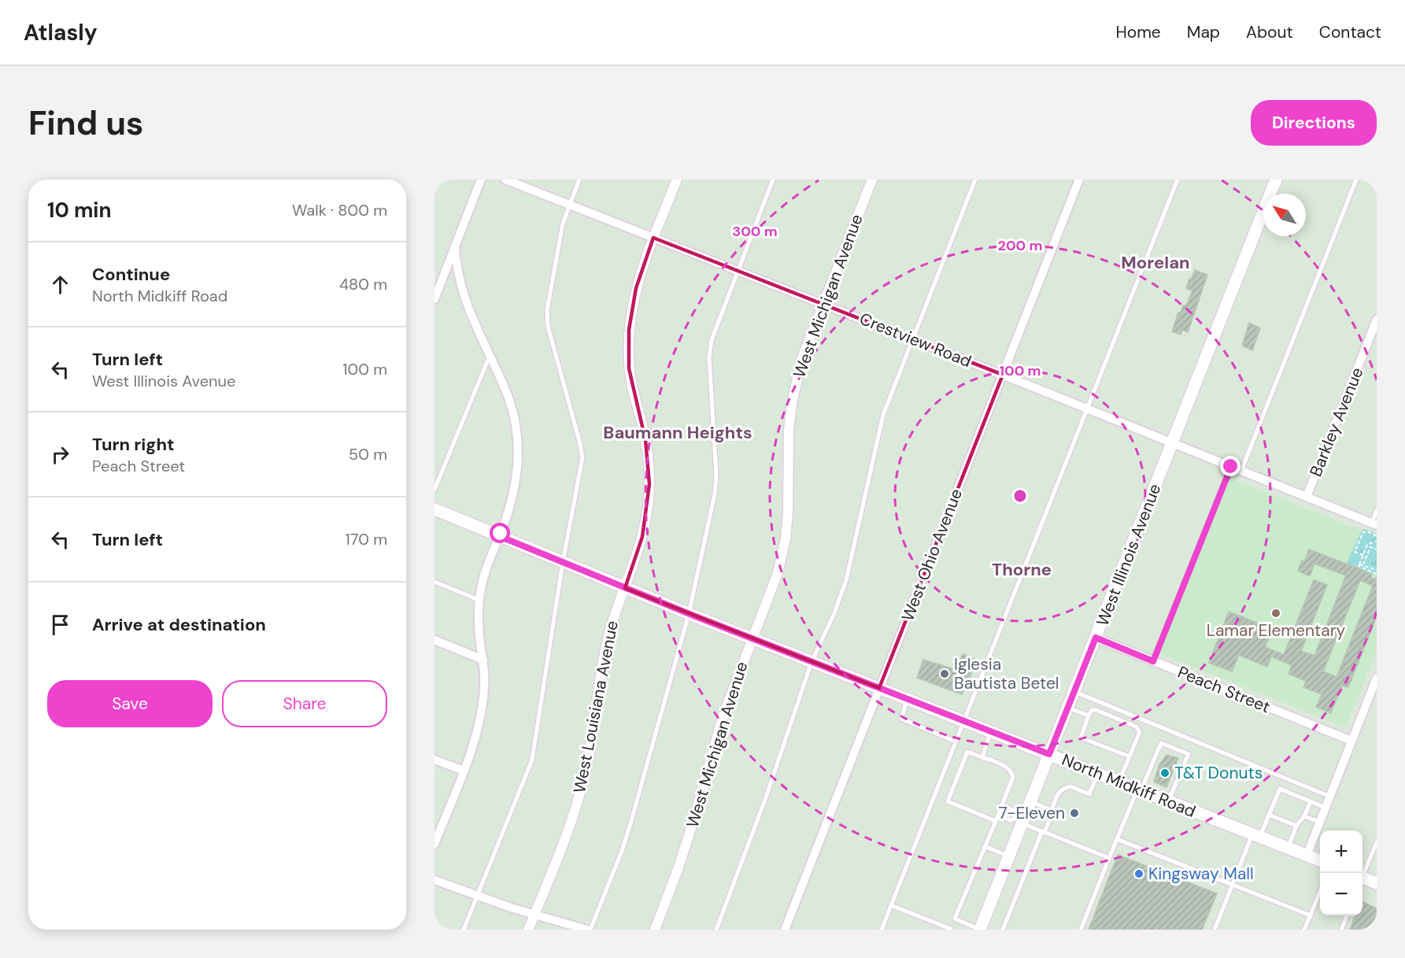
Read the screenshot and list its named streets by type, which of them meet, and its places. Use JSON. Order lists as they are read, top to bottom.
{
  "streets": {
    "main road": ["West Illinois Avenue", "North Midkiff Road"],
    "street": [
      "West Michigan Avenue",
      "Crestview Road",
      "Barkley Avenue",
      "West Ohio Avenue",
      "Peach Street",
      "West Louisiana Avenue"
    ]
  },
  "crossings": [
    ["West Michigan Avenue", "Crestview Road"],
    ["West Michigan Avenue", "North Midkiff Road"],
    ["Crestview Road", "Barkley Avenue"],
    ["Crestview Road", "West Ohio Avenue"],
    ["Crestview Road", "West Illinois Avenue"],
    ["Crestview Road", "West Louisiana Avenue"],
    ["West Ohio Avenue", "North Midkiff Road"],
    ["West Illinois Avenue", "Peach Street"],
    ["West Illinois Avenue", "North Midkiff Road"],
    ["West Louisiana Avenue", "North Midkiff Road"]
  ],
  "districts": ["Morelan", "Baumann Heights", "Thorne"],
  "places": [
    "Lamar Elementary",
    "Iglesia Bautista Betel",
    "T&T Donuts",
    "7-Eleven",
    "Kingsway Mall"
  ],
  "north": "top left",
  "page": {
    "header": "Atlasly",
    "nav": [
      "Home",
      "Map",
      "About",
      "Contact"
    ],
    "buttons": [
      "Directions",
      ["Save", "Share"]
    ],
    "title": "Find us",
    "heading": ["10 min", "Walk · 800 m"],
    "list": [
      ["Continue", "North Midkiff Road", "480 m"],
      ["Turn left", "West Illinois Avenue", "100 m"],
      ["Turn right", "Peach Street", "50 m"],
      ["Turn left", "170 m"],
      "Arrive at destination"
    ],
    "map_buttons": ["+", "−"]
  },
  "rings": ["300 m", "200 m", "100 m"]
}
